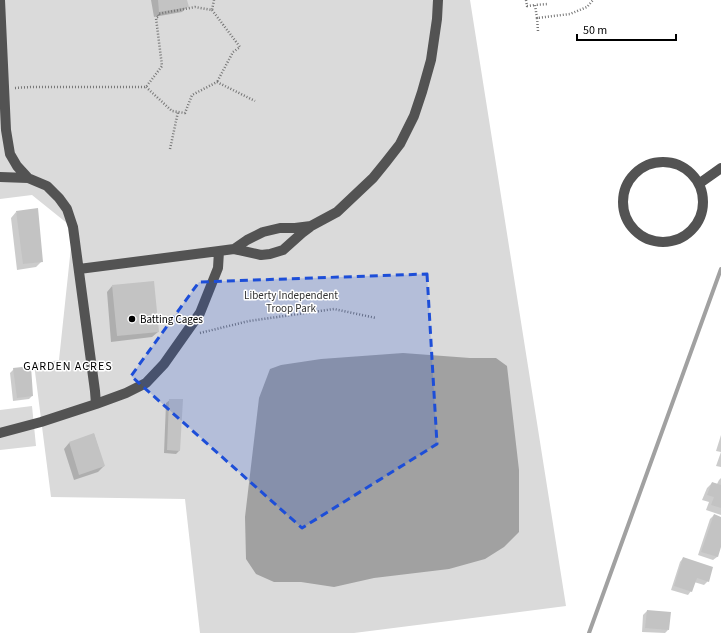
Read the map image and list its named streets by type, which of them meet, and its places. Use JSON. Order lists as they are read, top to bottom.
{
  "districts": ["GARDEN ACRES"],
  "parks": ["Liberty Independent Troop Park"],
  "places": ["Batting Cages"],
  "scale_bar": "50 m"
}
